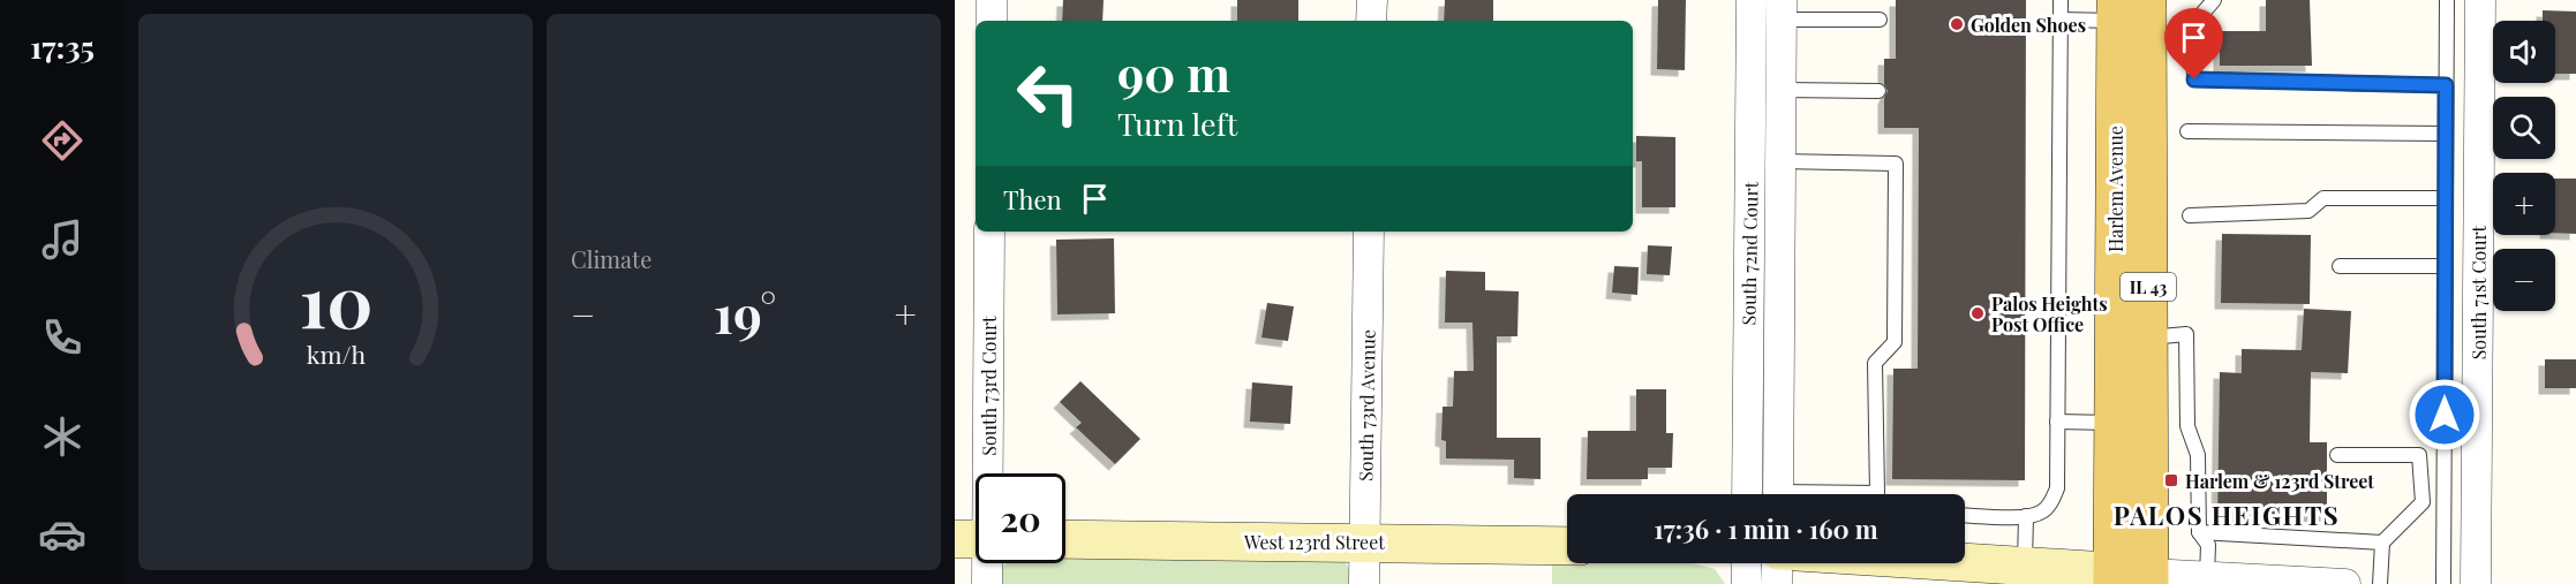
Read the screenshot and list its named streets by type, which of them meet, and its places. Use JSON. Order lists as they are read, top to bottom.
{
  "streets": {
    "main road": ["Harlem Avenue", "IL 43"],
    "street": [
      "South 72nd Court",
      "South 71st Court",
      "South 73rd Court",
      "South 73rd Avenue",
      "West 123rd Street"
    ]
  },
  "crossings": [
    ["South 73rd Avenue", "West 123rd Street"]
  ],
  "districts": ["PALOS HEIGHTS"],
  "places": {
    "other": ["Golden Shoes", "Palos Heights Post Office"],
    "transit": ["Harlem & 123rd Street"]
  },
  "page": {
    "tabs": "17:35",
    "tile": "Climate",
    "map_buttons": ["+", "−"],
    "turn": ["90 m", "Turn left"],
    "then": "Then",
    "heat": ["−", "19°", "+"],
    "limit": "20",
    "trip": "17:36 · 1 min · 160 m",
    "gauge": ["10", "km/h"]
  }
}
